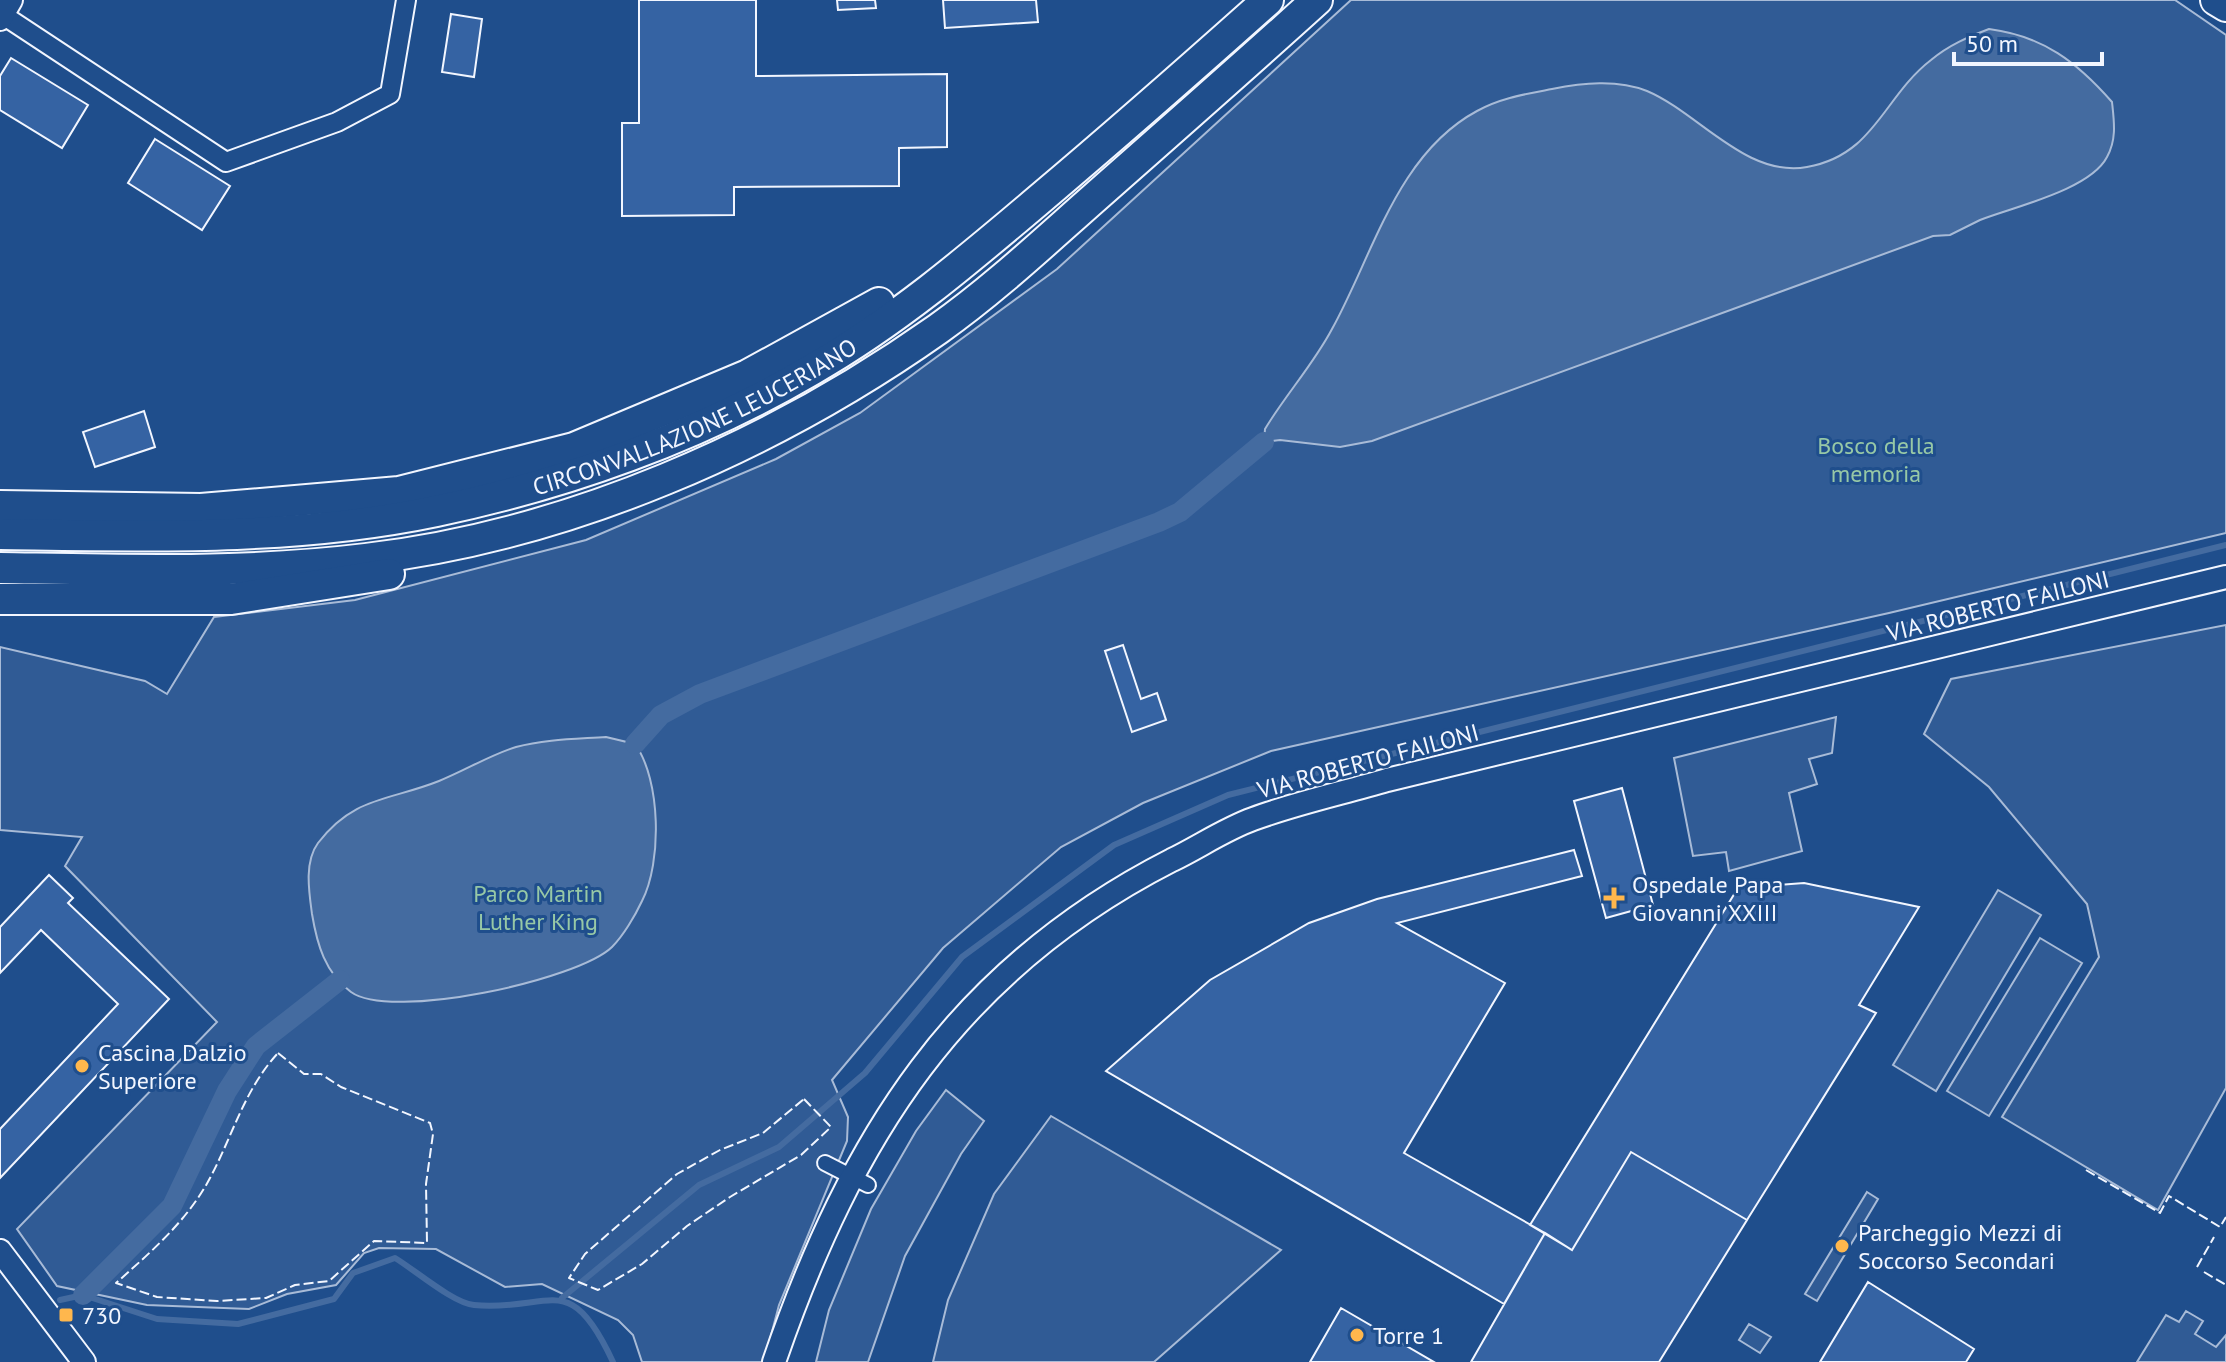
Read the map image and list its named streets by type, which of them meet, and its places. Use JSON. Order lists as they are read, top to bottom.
{
  "streets": {
    "highway": ["CIRCONVALLAZIONE LEUCERIANO"],
    "street": ["VIA ROBERTO FAILONI"]
  },
  "parks": ["Bosco della memoria", "Parco Martin Luther King"],
  "places": {
    "health": ["Ospedale Papa Giovanni XXIII"],
    "other": ["Cascina Dalzio Superiore", "Parcheggio Mezzi di Soccorso Secondari", "Torre 1"],
    "transit": ["730"]
  },
  "scale_bar": "50 m"
}
